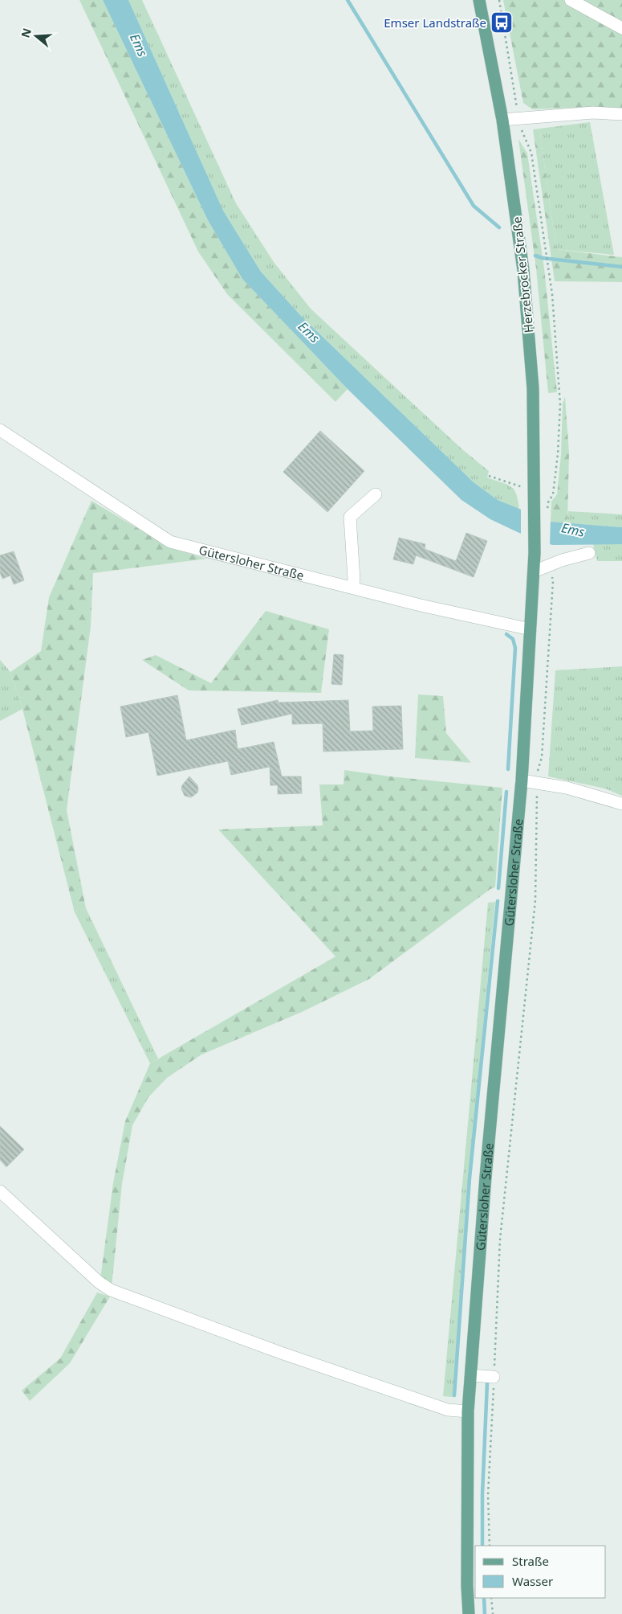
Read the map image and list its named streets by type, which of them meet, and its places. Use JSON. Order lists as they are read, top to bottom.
{
  "streets": {
    "main road": ["Herzebrocker Straße", "Gütersloher Straße"]
  },
  "crossings": [
    ["Herzebrocker Straße", "Gütersloher Straße"]
  ],
  "water": ["Ems"],
  "places": {
    "bus stop": ["Emser Landstraße"]
  },
  "legend": ["Straße", "Wasser"],
  "north": "left"
}
